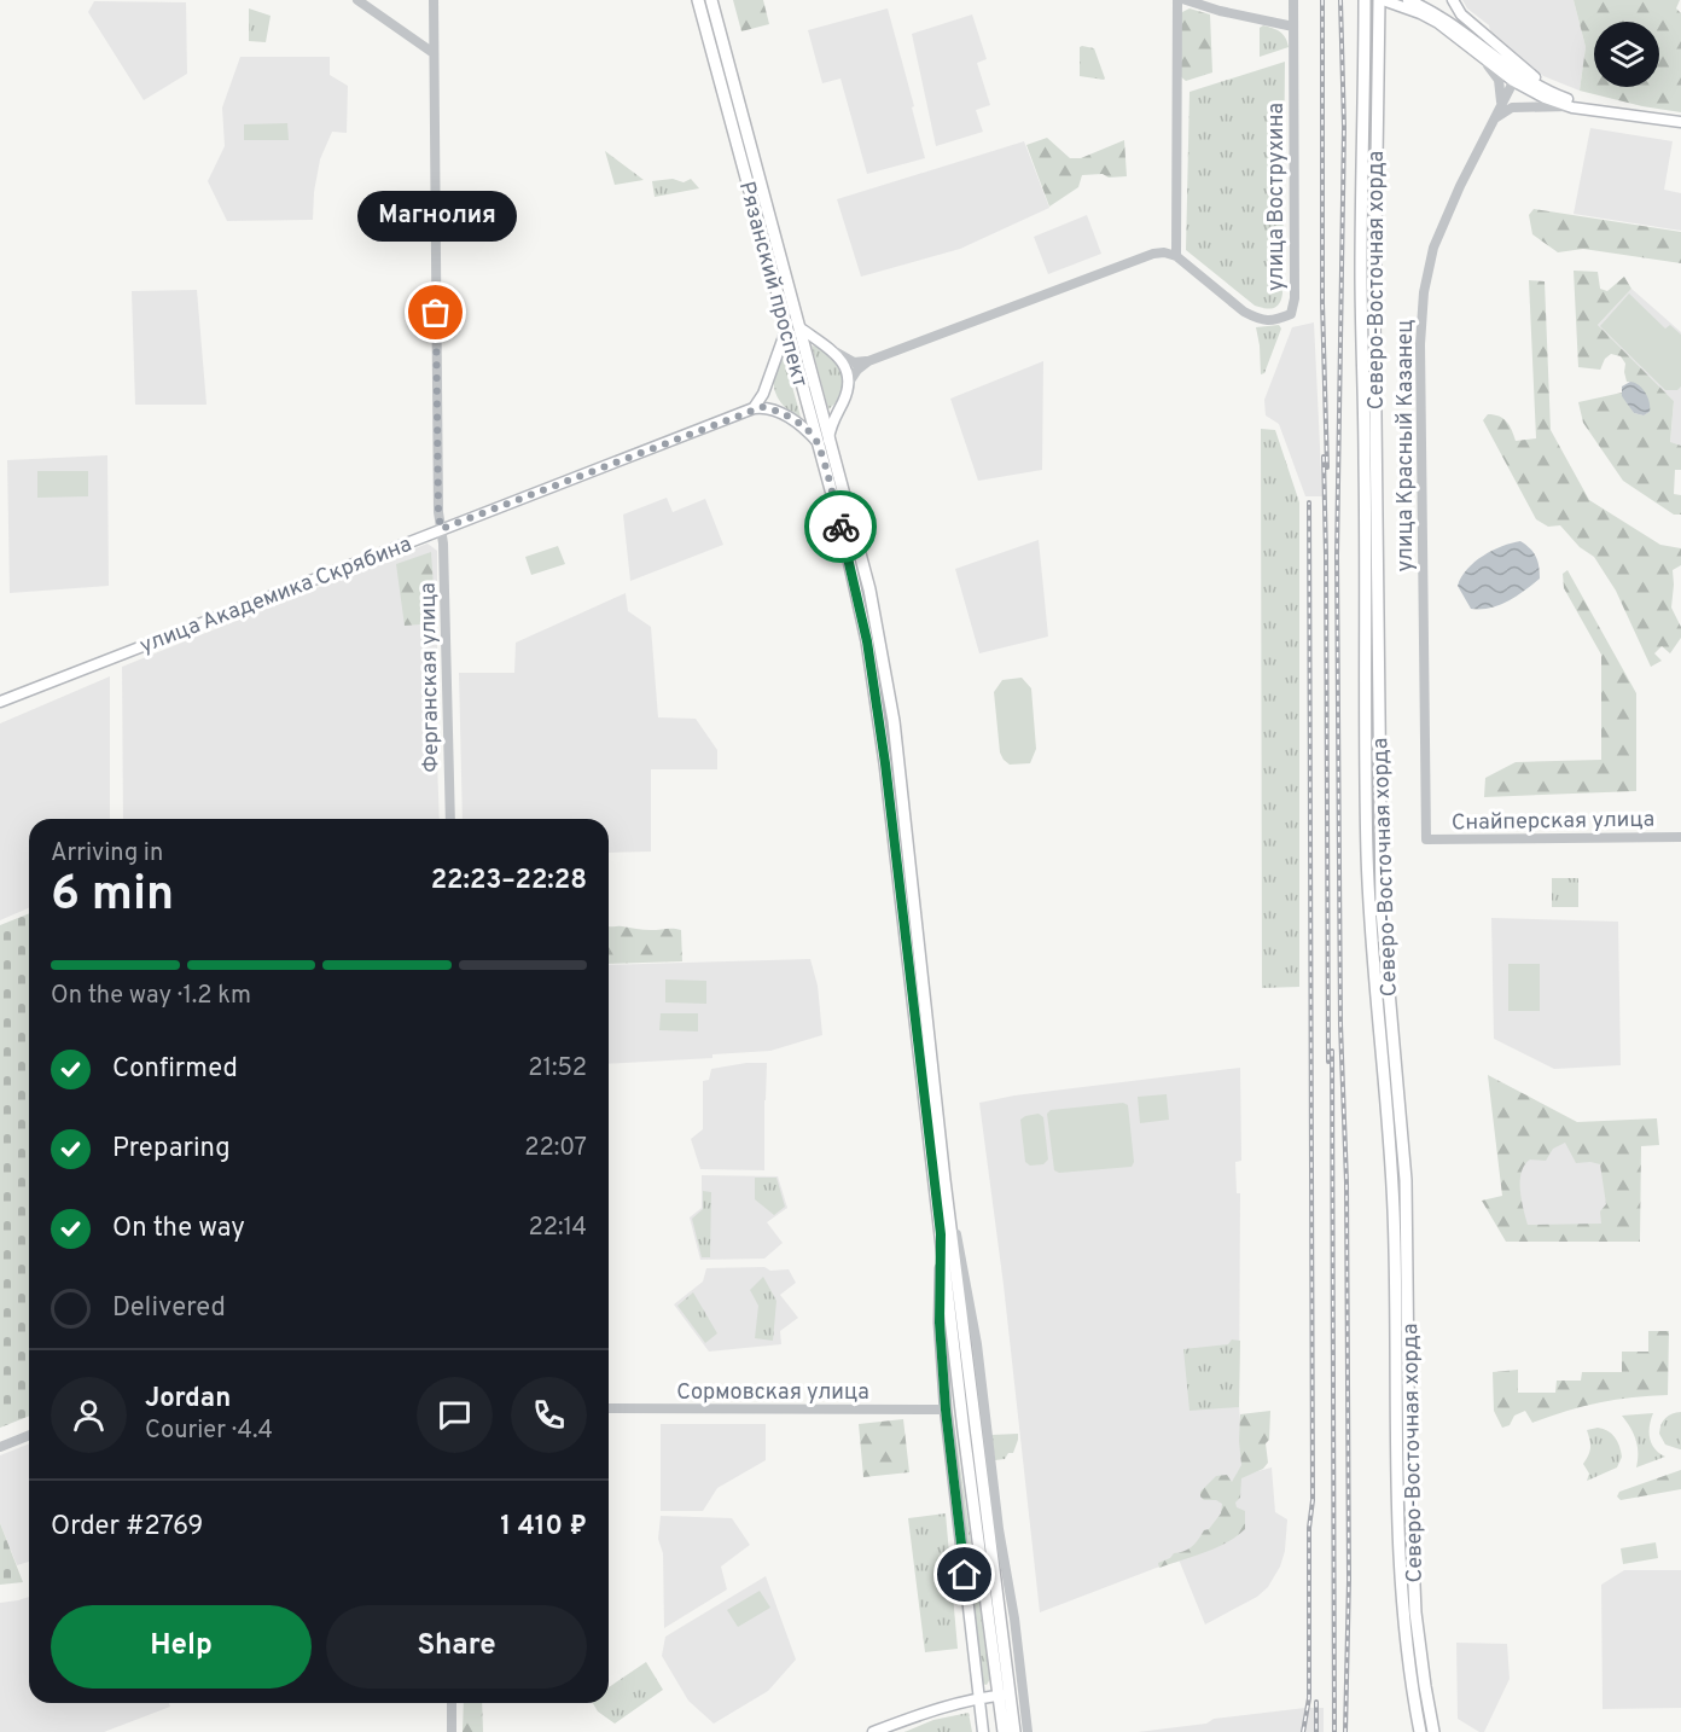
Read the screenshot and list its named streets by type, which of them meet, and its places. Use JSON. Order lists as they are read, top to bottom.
{
  "streets": {
    "main road": ["Северо-Восточная хорда", "Рязанский проспект", "улица Академика Скрябина"],
    "street": [
      "улица Вострухина",
      "улица Красный Казанец",
      "Ферганская улица",
      "Снайперская улица",
      "Сормовская улица"
    ]
  },
  "crossings": [
    ["улица Красный Казанец", "Снайперская улица"],
    ["улица Академика Скрябина", "Ферганская улица"]
  ],
  "places": ["Магнолия"],
  "page": {
    "bubble": "Магнолия",
    "heading": ["6 min", "Arriving in", "22:23–22:28"],
    "panel": [
      "Jordan",
      "Courier · 4.4",
      "Order #2769",
      "1 410 ₽"
    ],
    "bar": "On the way · 1.2 km",
    "list": [
      ["Confirmed", "21:52"],
      ["Preparing", "22:07"],
      ["On the way", "22:14"],
      "Delivered"
    ],
    "buttons": ["Help", "Share"]
  }
}
